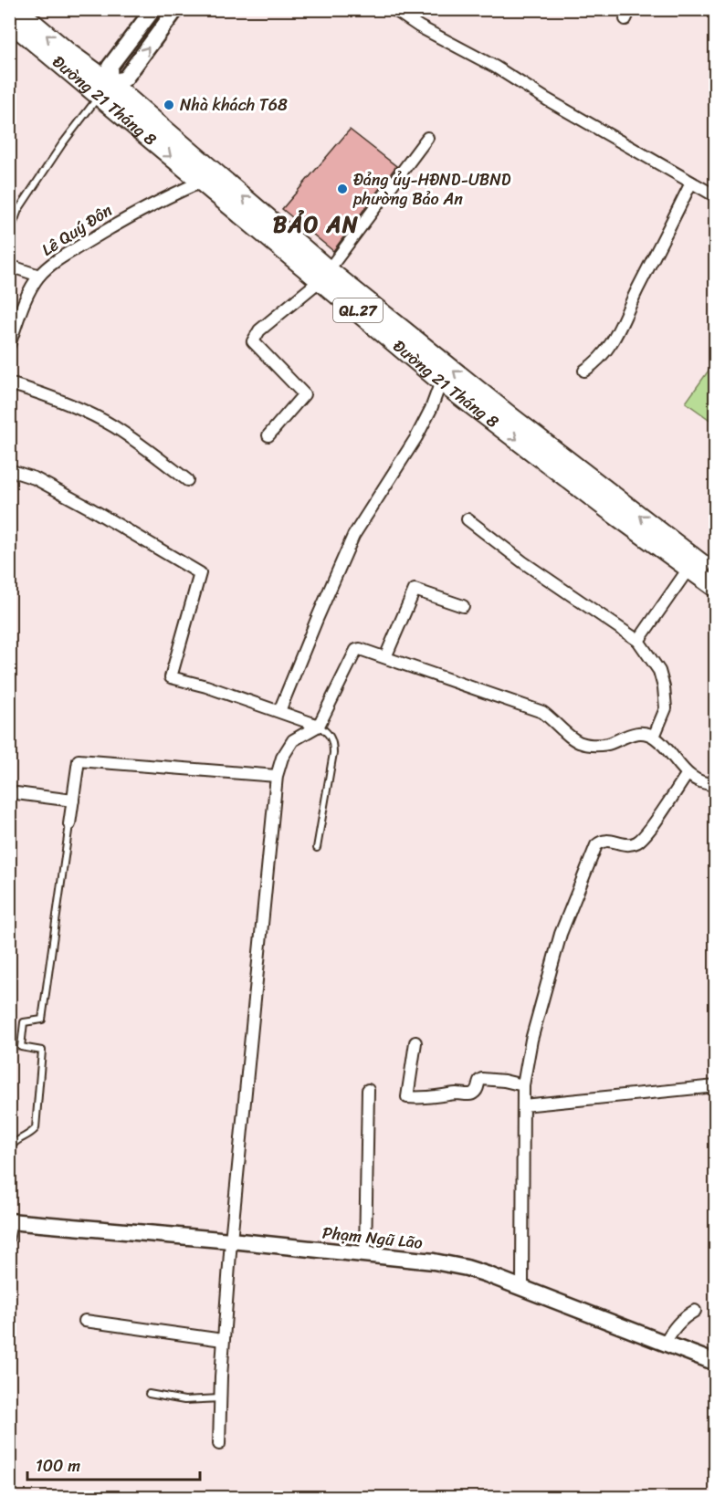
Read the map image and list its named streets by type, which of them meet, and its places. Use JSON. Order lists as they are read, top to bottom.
{
  "streets": {
    "main road": ["Đường 21 Tháng 8", "QL.27"],
    "street": ["Lê Quý Đôn", "Phạm Ngũ Lão"]
  },
  "crossings": [
    ["Đường 21 Tháng 8", "Lê Quý Đôn"]
  ],
  "districts": ["BẢO AN"],
  "places": ["Nhà khách T68", "Đảng ủy-HĐND-UBND phường Bảo An"],
  "scale_bar": "100 m"
}
